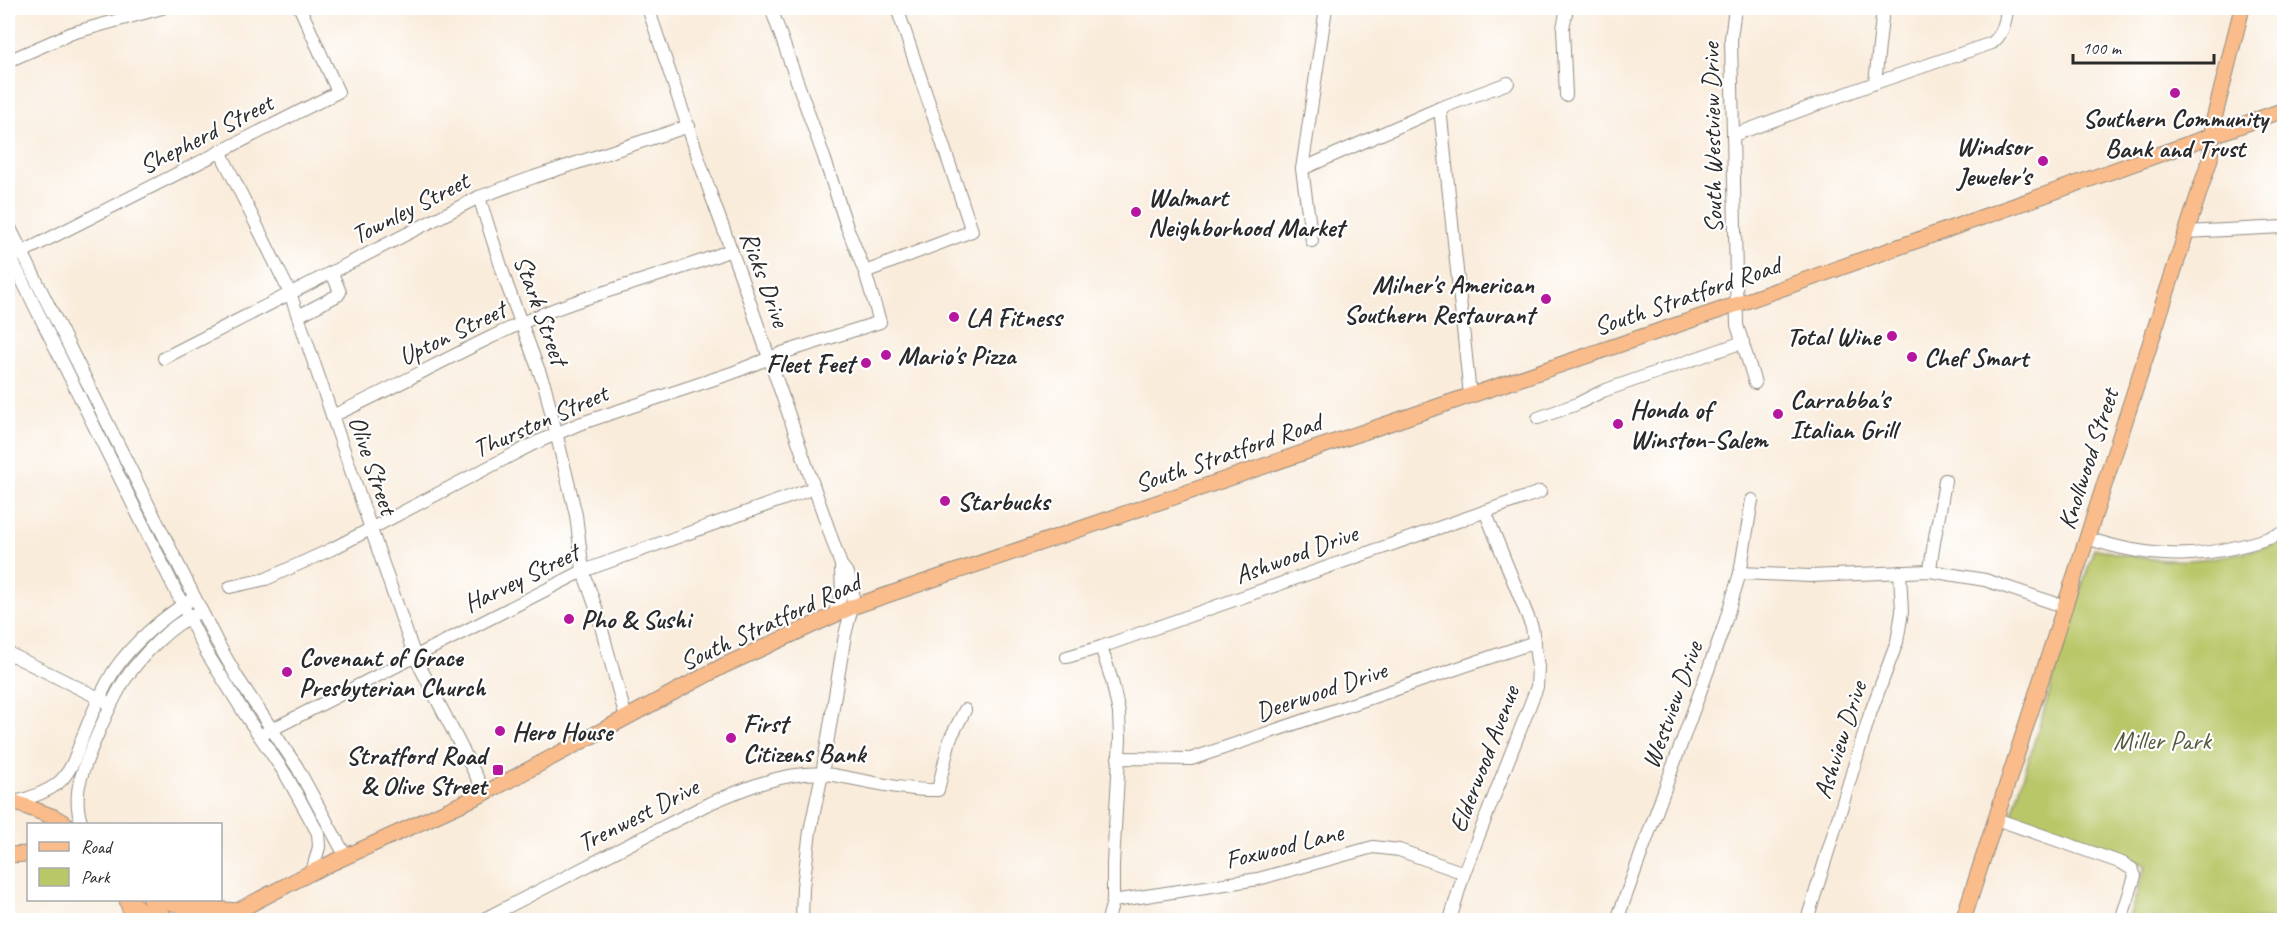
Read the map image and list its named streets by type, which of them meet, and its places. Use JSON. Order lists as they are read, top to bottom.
{
  "streets": {
    "main road": ["South Stratford Road", "Knollwood Street"],
    "street": [
      "Shepherd Street",
      "South Westview Drive",
      "Townley Street",
      "Ricks Drive",
      "Stark Street",
      "Upton Street",
      "Thurston Street",
      "Olive Street",
      "Ashwood Drive",
      "Harvey Street",
      "Deerwood Drive",
      "Westview Drive",
      "Ashview Drive",
      "Elderwood Avenue",
      "Trenwest Drive",
      "Foxwood Lane"
    ]
  },
  "crossings": [
    ["Shepherd Street", "Olive Street"],
    ["South Westview Drive", "South Stratford Road"],
    ["Townley Street", "Ricks Drive"],
    ["Townley Street", "Stark Street"],
    ["Townley Street", "Olive Street"],
    ["Ricks Drive", "South Stratford Road"],
    ["Ricks Drive", "Upton Street"],
    ["Ricks Drive", "Thurston Street"],
    ["Ricks Drive", "Harvey Street"],
    ["Ricks Drive", "Trenwest Drive"],
    ["South Stratford Road", "Stark Street"],
    ["South Stratford Road", "Knollwood Street"],
    ["South Stratford Road", "Olive Street"],
    ["Stark Street", "Upton Street"],
    ["Stark Street", "Thurston Street"],
    ["Stark Street", "Harvey Street"],
    ["Upton Street", "Olive Street"],
    ["Thurston Street", "Olive Street"],
    ["Olive Street", "Harvey Street"],
    ["Ashwood Drive", "Elderwood Avenue"],
    ["Deerwood Drive", "Elderwood Avenue"],
    ["Elderwood Avenue", "Foxwood Lane"]
  ],
  "parks": ["Miller Park"],
  "places": {
    "other": [
      "Southern Community Bank and Trust",
      "Windsor Jeweler's",
      "Walmart Neighborhood Market",
      "Milner's American Southern Restaurant",
      "LA Fitness",
      "Total Wine",
      "Mario's Pizza",
      "Chef Smart",
      "Fleet Feet",
      "Carrabba's Italian Grill",
      "Honda of Winston-Salem",
      "Starbucks",
      "Pho & Sushi",
      "Covenant of Grace Presbyterian Church",
      "Hero House",
      "First Citizens Bank"
    ],
    "transit": ["Stratford Road & Olive Street"]
  },
  "legend": ["Road", "Park"],
  "scale_bar": "100 m"
}
